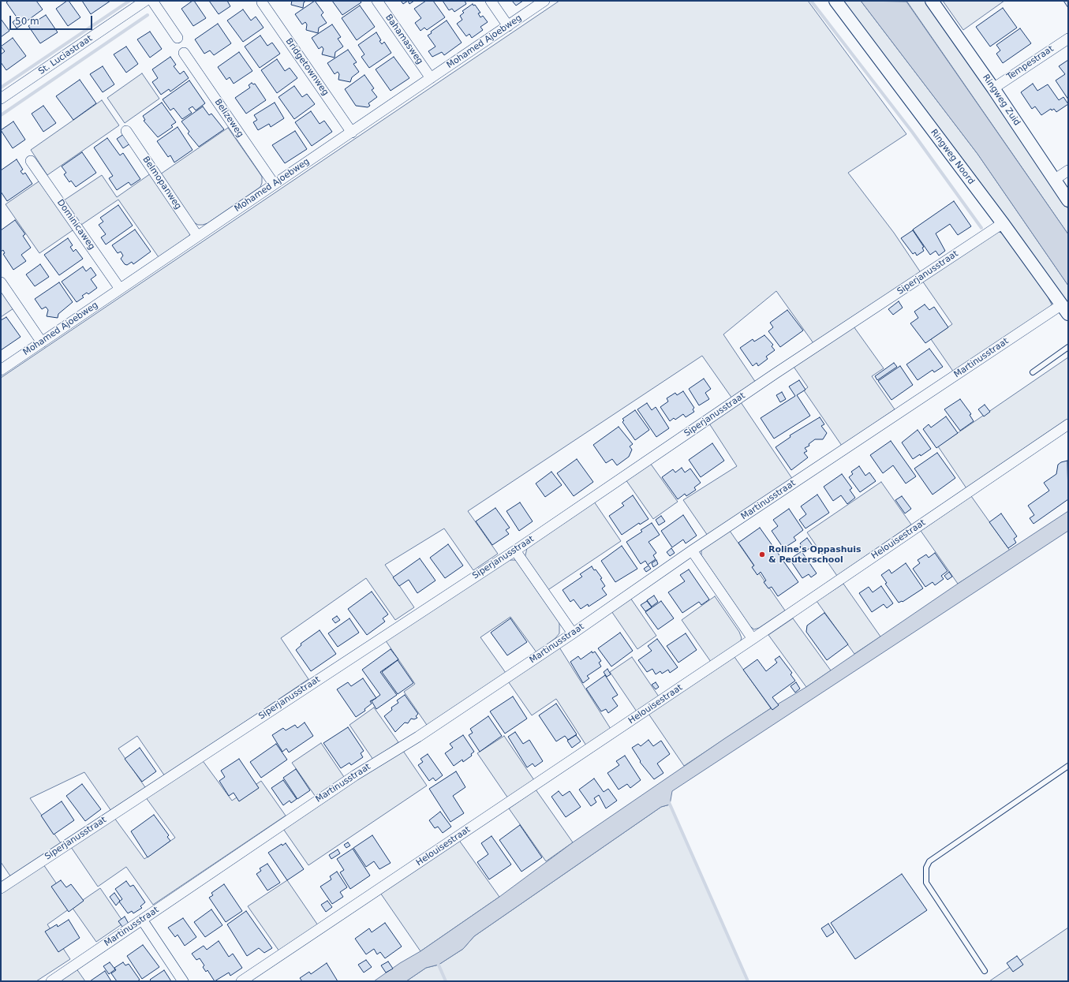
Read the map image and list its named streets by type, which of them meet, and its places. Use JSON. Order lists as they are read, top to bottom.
{
  "streets": {
    "street": [
      "Bahamasweg",
      "Mohamed Ajoebweg",
      "St. Luciastraat",
      "Tempestraat",
      "Bridgetownweg",
      "Ringweg Zuid",
      "Belizeweg",
      "Ringweg Noord",
      "Belmopanweg",
      "Dominicaweg",
      "Siperjanusstraat",
      "Martinusstraat",
      "Helouisestraat"
    ]
  },
  "crossings": [
    ["Bahamasweg", "Mohamed Ajoebweg"],
    ["Mohamed Ajoebweg", "Bridgetownweg"],
    ["Mohamed Ajoebweg", "Belizeweg"],
    ["Mohamed Ajoebweg", "Belmopanweg"],
    ["Mohamed Ajoebweg", "Dominicaweg"],
    ["Tempestraat", "Ringweg Zuid"],
    ["Ringweg Noord", "Siperjanusstraat"],
    ["Ringweg Noord", "Martinusstraat"]
  ],
  "places": ["Roline's Oppashuis & Peuterschool"],
  "scale_bar": "50 m"
}
